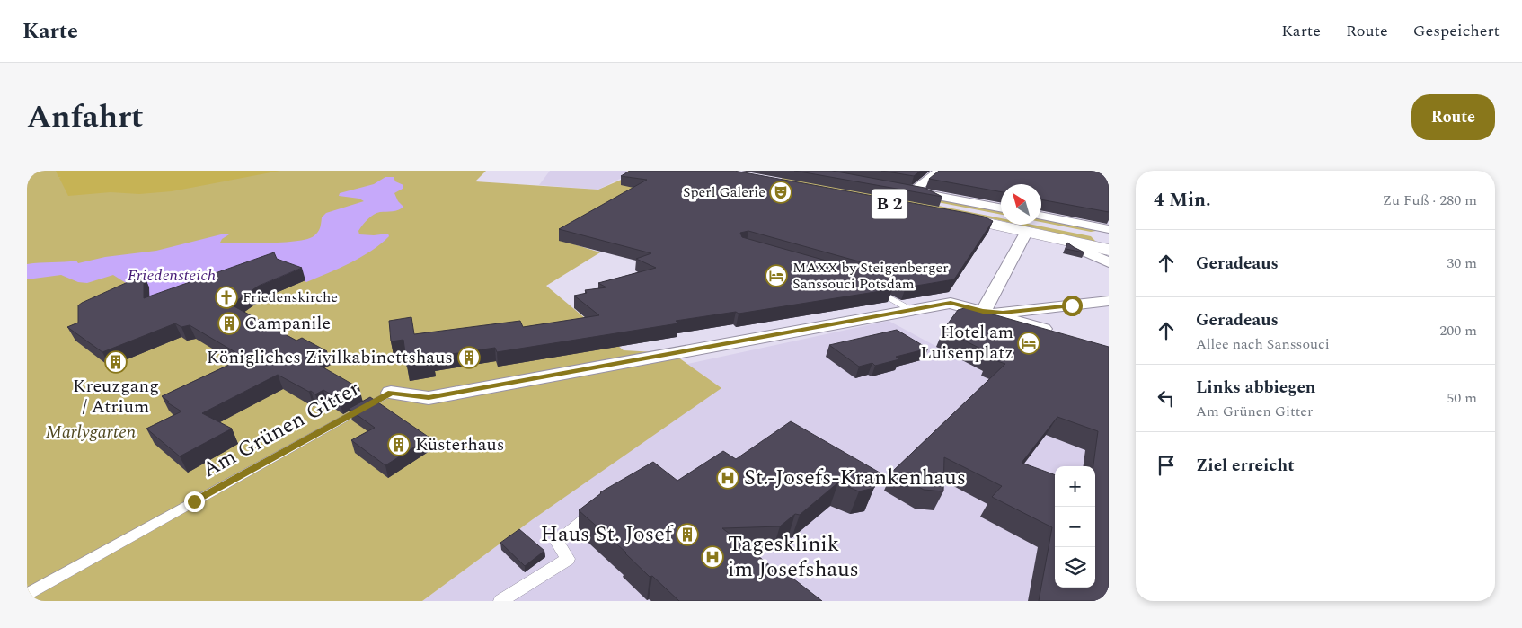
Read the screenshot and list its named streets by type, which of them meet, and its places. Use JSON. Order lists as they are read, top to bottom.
{
  "streets": {
    "lane": ["Am Grünen Gitter"]
  },
  "water": ["Friedensteich"],
  "parks": ["Marlygarten"],
  "places": {
    "theatre": ["Sperl Galerie"],
    "hotel": ["MAXX by Steigenberger Sanssouci Potsdam", "Hotel am Luisenplatz"],
    "church": ["Friedenskirche"],
    "building": [
      "Campanile",
      "Königliches Zivilkabinettshaus",
      "Kreuzgang / Atrium",
      "Küsterhaus",
      "Haus St. Josef"
    ],
    "hospital": ["St.-Josefs-Krankenhaus", "Tagesklinik im Josefshaus"]
  },
  "north": "top left",
  "page": {
    "header": "Karte",
    "nav": ["Karte", "Route", "Gespeichert"],
    "title": "Anfahrt",
    "buttons": "Route",
    "heading": ["4 Min.", "Zu Fuß · 280 m"],
    "list": [
      ["Geradeaus", "30 m"],
      ["Geradeaus", "Allee nach Sanssouci", "200 m"],
      ["Links abbiegen", "Am Grünen Gitter", "50 m"],
      "Ziel erreicht"
    ],
    "map_buttons": ["+", "−"]
  }
}
